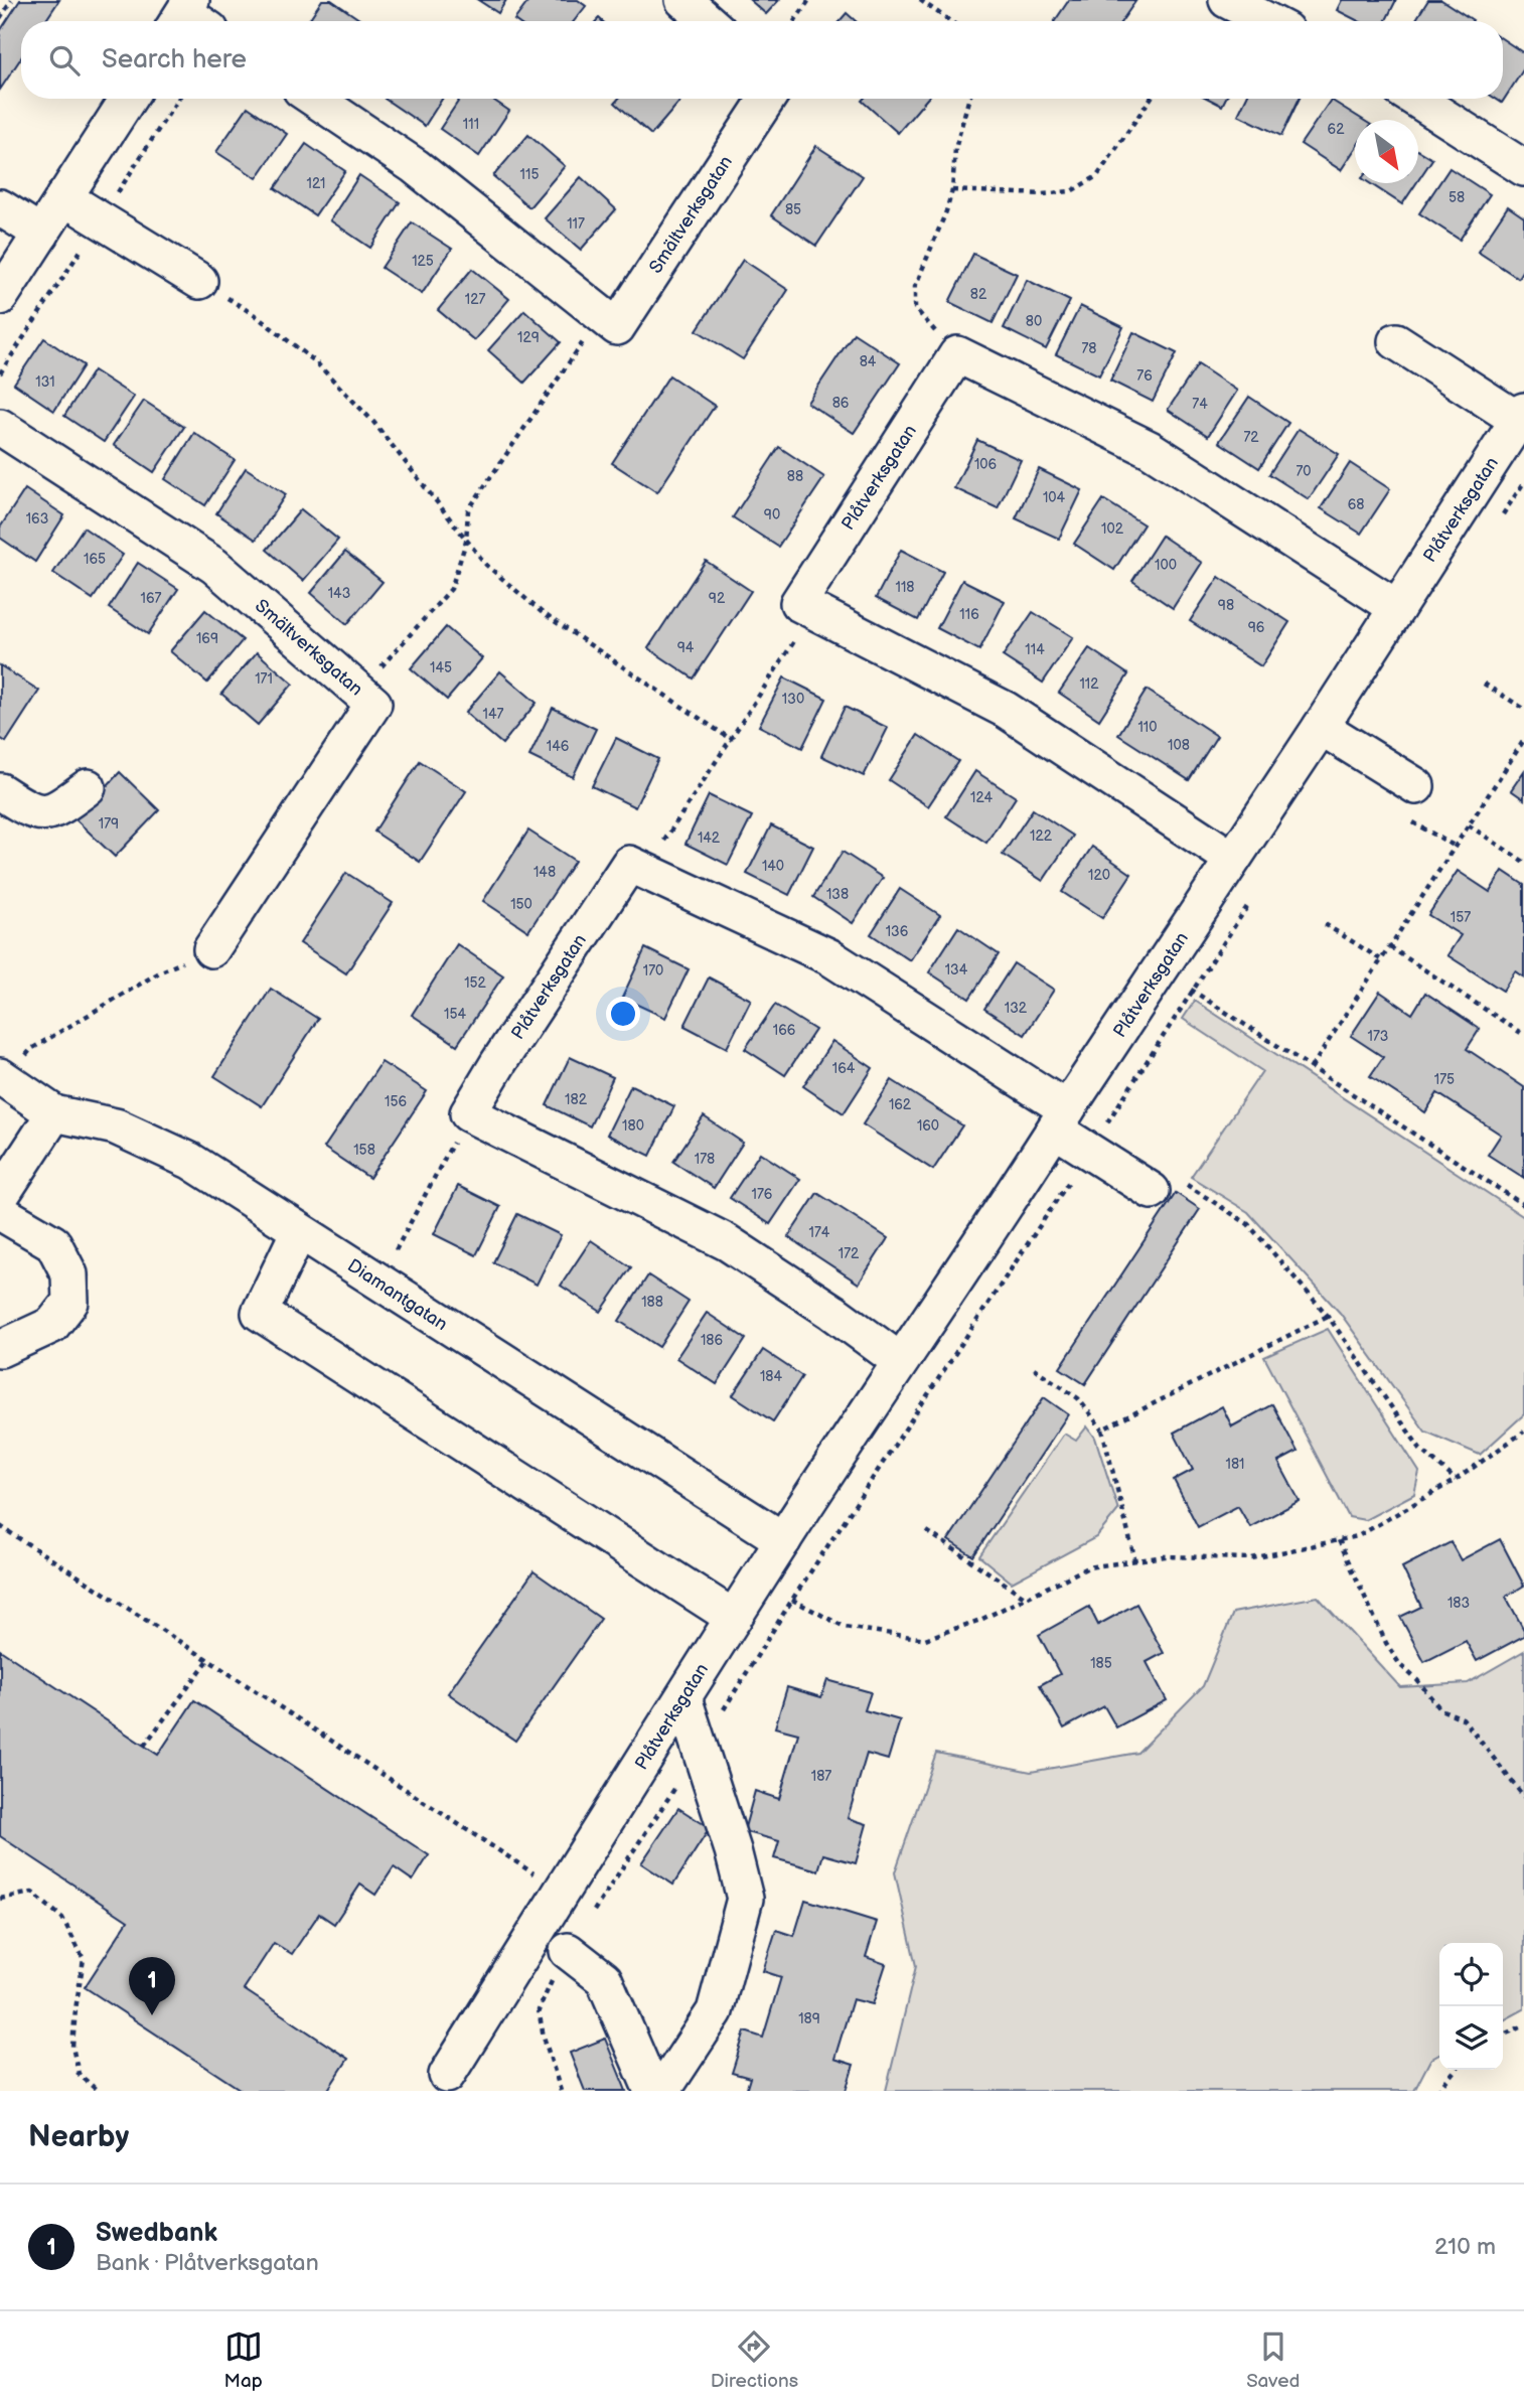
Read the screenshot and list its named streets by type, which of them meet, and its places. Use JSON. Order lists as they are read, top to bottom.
{
  "streets": {
    "street": ["Smältverksgatan", "Plåtverksgatan", "Diamantgatan"]
  },
  "crossings": [
    ["Plåtverksgatan", "Diamantgatan"]
  ],
  "house_numbers": [
    "111",
    "62",
    "115",
    "121",
    "58",
    "85",
    "117",
    "125",
    "82",
    "127",
    "80",
    "129",
    "78",
    "84",
    "76",
    "131",
    "86",
    "74",
    "72",
    "106",
    "70",
    "88",
    "104",
    "68",
    "90",
    "163",
    "102",
    "165",
    "100",
    "118",
    "143",
    "167",
    "92",
    "98",
    "116",
    "96",
    "169",
    "94",
    "114",
    "145",
    "171",
    "112",
    "130",
    "147",
    "110",
    "108",
    "146",
    "124",
    "179",
    "122",
    "142",
    "140",
    "148",
    "120",
    "138",
    "150",
    "157",
    "136",
    "134",
    "170",
    "152",
    "132",
    "154",
    "166",
    "173",
    "164",
    "175",
    "182",
    "156",
    "162",
    "180",
    "160",
    "158",
    "178",
    "176",
    "174",
    "172",
    "188",
    "186",
    "184",
    "181",
    "183",
    "185",
    "187",
    "189"
  ],
  "north": "bottom right",
  "page": {
    "search": "Search here",
    "pins": "1",
    "heading": "Nearby",
    "list": [
      {
        "mark": "1",
        "name": "Swedbank",
        "note": "Bank · Plåtverksgatan",
        "value": "210 m"
      }
    ],
    "nav": ["Map", "Directions", "Saved"]
  }
}
